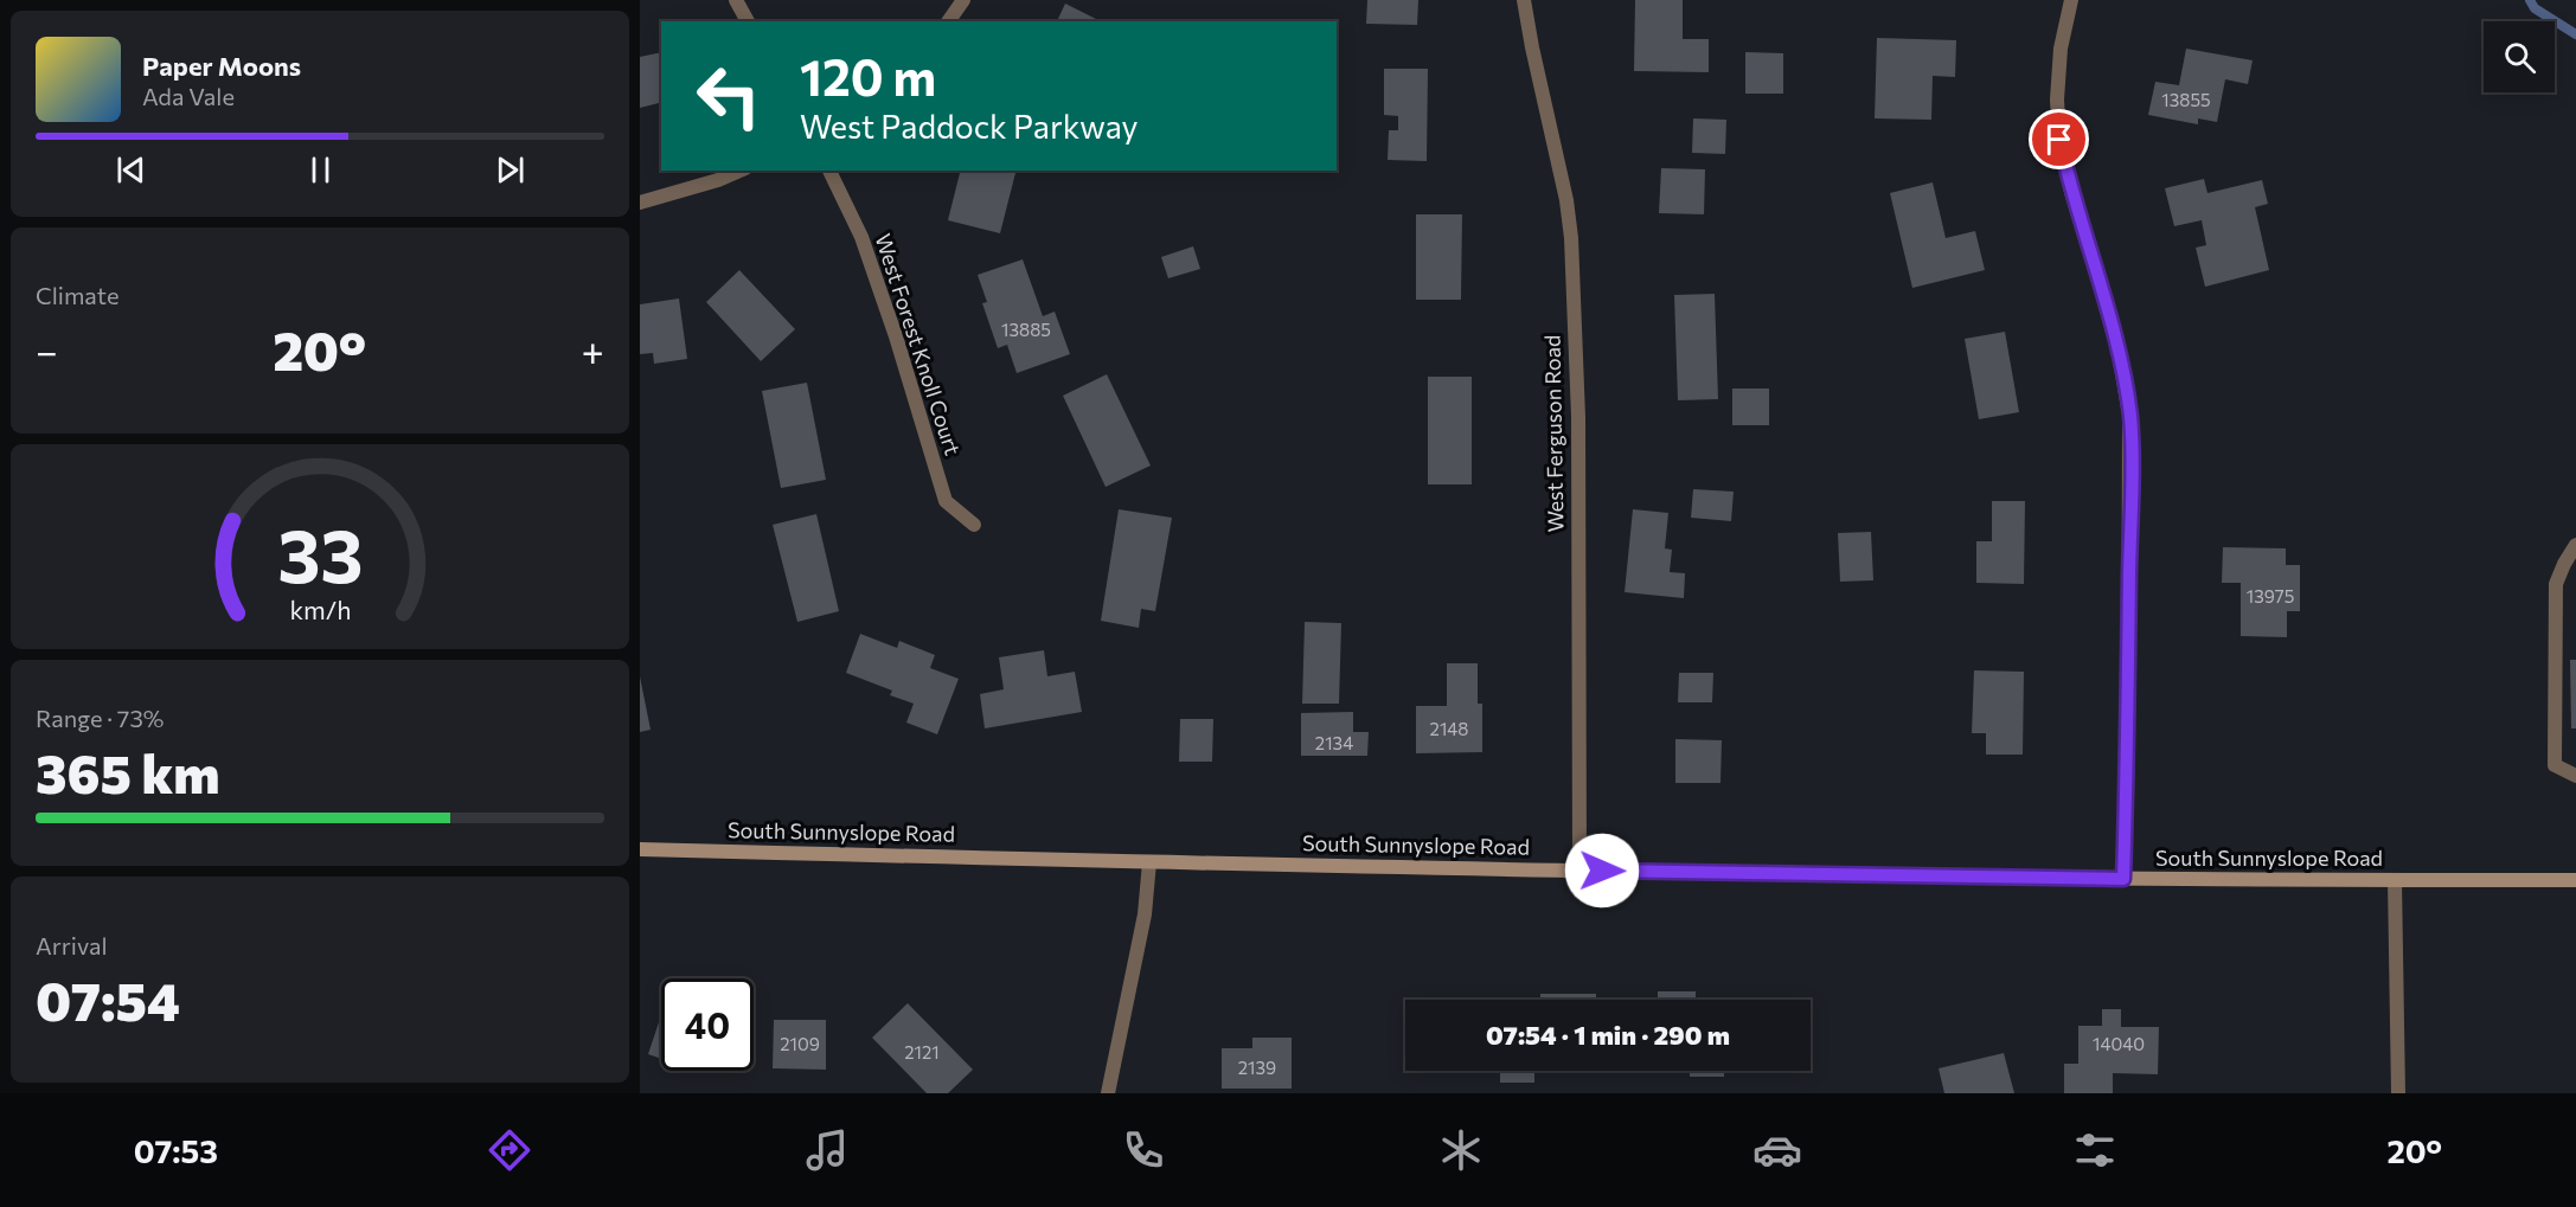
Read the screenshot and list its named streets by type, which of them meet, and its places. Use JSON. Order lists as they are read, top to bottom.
{
  "streets": {
    "street": ["West Forest Knoll Court", "West Ferguson Road", "South Sunnyslope Road"]
  },
  "crossings": [
    ["West Ferguson Road", "South Sunnyslope Road"]
  ],
  "house_numbers": [
    "13855",
    "13885",
    "13975",
    "2148",
    "2134",
    "2109",
    "14040",
    "2121",
    "2139"
  ],
  "page": {
    "turn": ["120 m", "West Paddock Parkway"],
    "song": ["Paper Moons", "Ada Vale"],
    "tile": [
      "Climate",
      ["Range · 73%", "365 km"],
      ["Arrival", "07:54"]
    ],
    "heat": ["−", "20°", "+"],
    "limit": "40",
    "trip": "07:54 · 1 min · 290 m",
    "tabs": ["07:53", "20°"],
    "gauge": ["33", "km/h"]
  }
}
